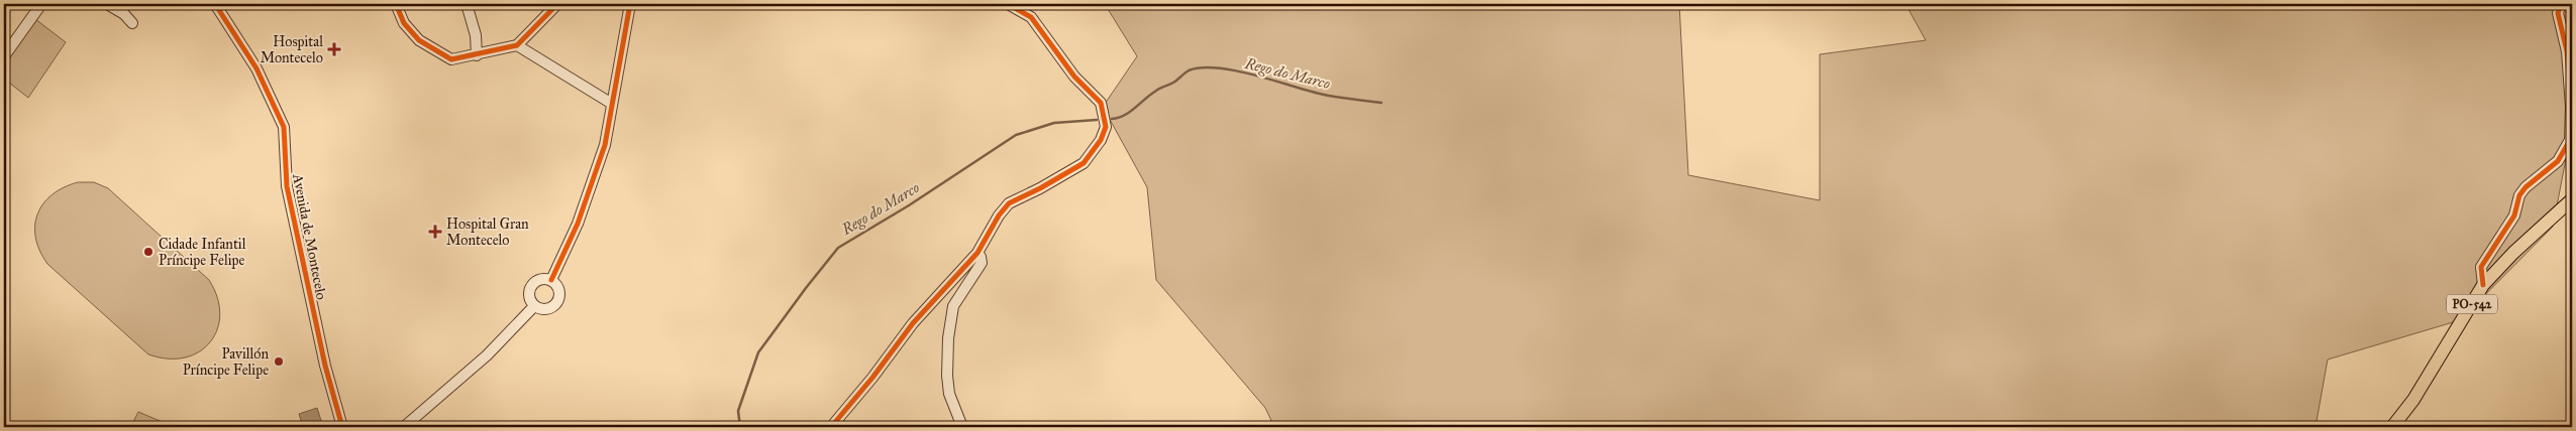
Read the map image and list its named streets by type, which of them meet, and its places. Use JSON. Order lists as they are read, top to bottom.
{
  "streets": {
    "main road": ["PO-542"],
    "street": ["Avenida de Montecelo"]
  },
  "water": ["Rego do Marco"],
  "places": {
    "health": ["Hospital Montecelo", "Hospital Gran Montecelo"],
    "other": ["Cidade Infantil Príncipe Felipe", "Pavillón Príncipe Felipe"]
  }
}
